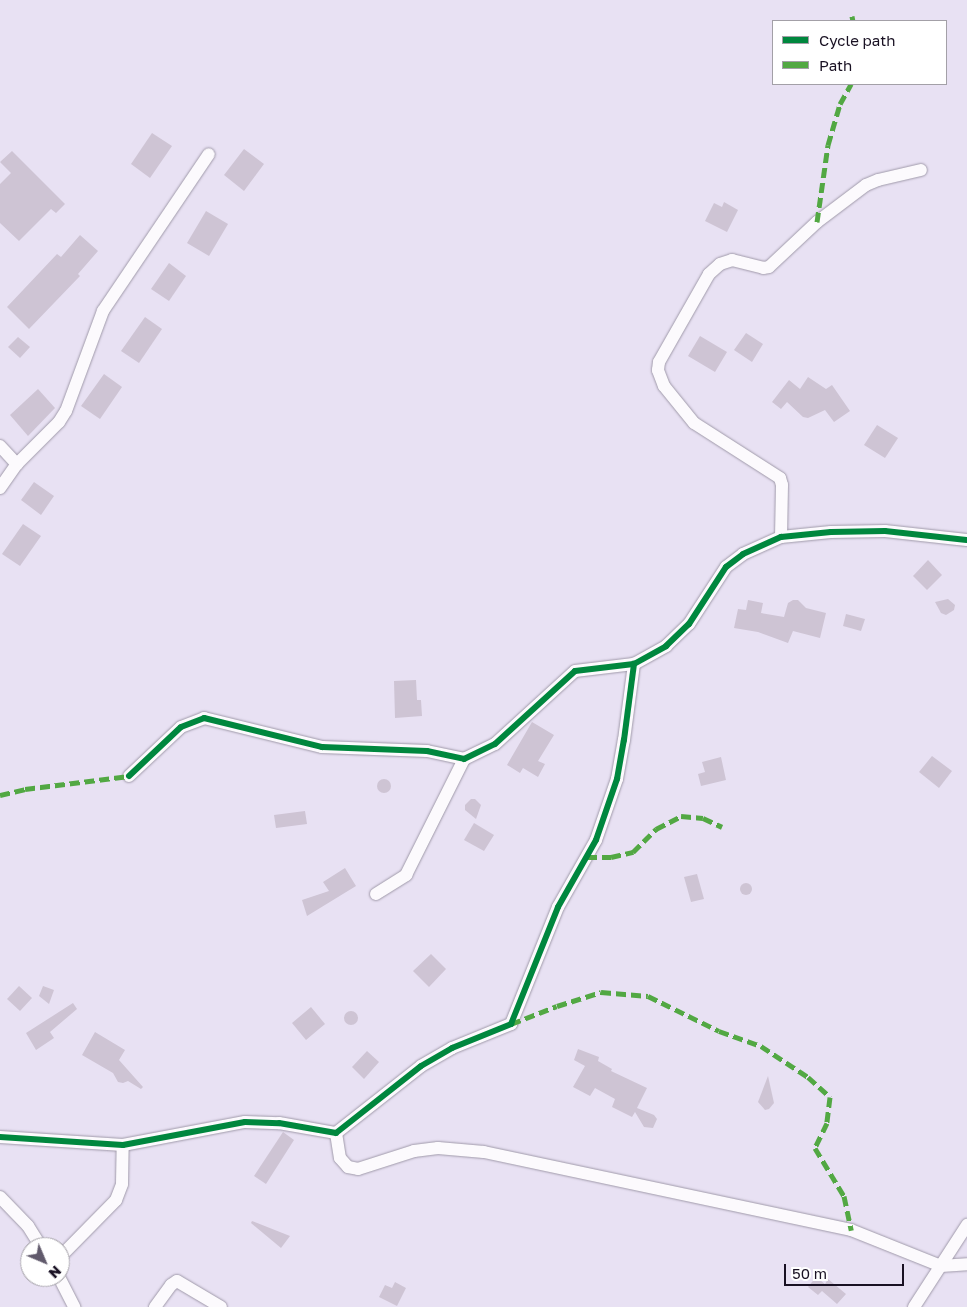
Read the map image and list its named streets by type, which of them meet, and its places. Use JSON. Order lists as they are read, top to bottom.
{
  "legend": ["Cycle path", "Path"],
  "scale_bar": "50 m",
  "north": "bottom right"
}
